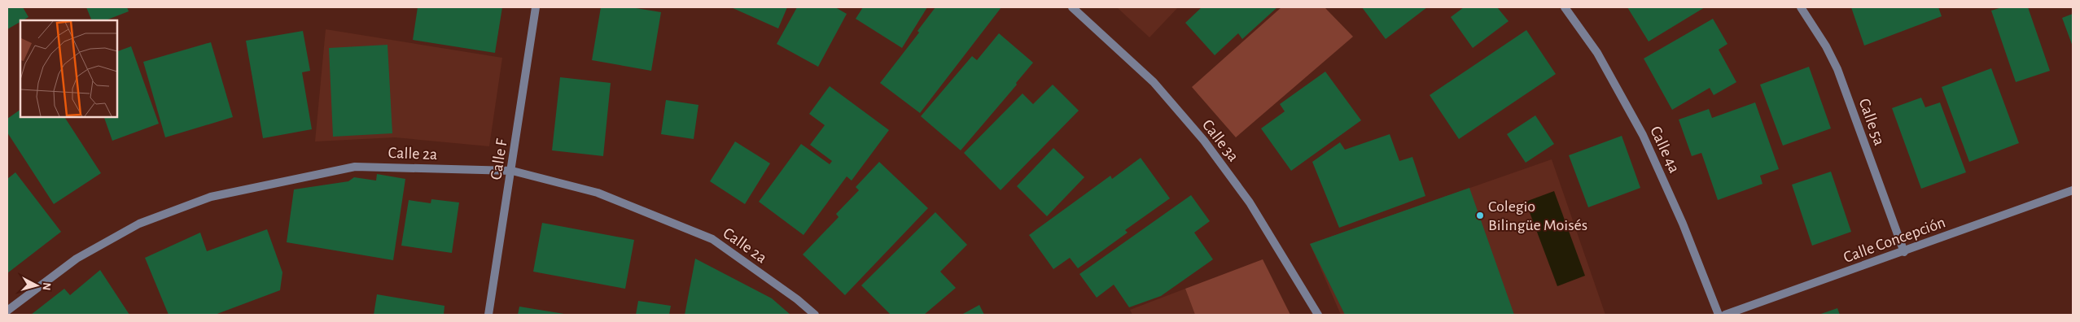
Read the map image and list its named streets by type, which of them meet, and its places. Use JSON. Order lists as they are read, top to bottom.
{
  "streets": {
    "street": [
      "Calle 5a",
      "Calle 3a",
      "Calle 4a",
      "Calle 2a",
      "Calle F",
      "Calle Concepción"
    ]
  },
  "crossings": [
    ["Calle 5a", "Calle Concepción"],
    ["Calle 2a", "Calle F"]
  ],
  "places": ["Colegio Bilingüe Moisés"],
  "north": "right"
}
